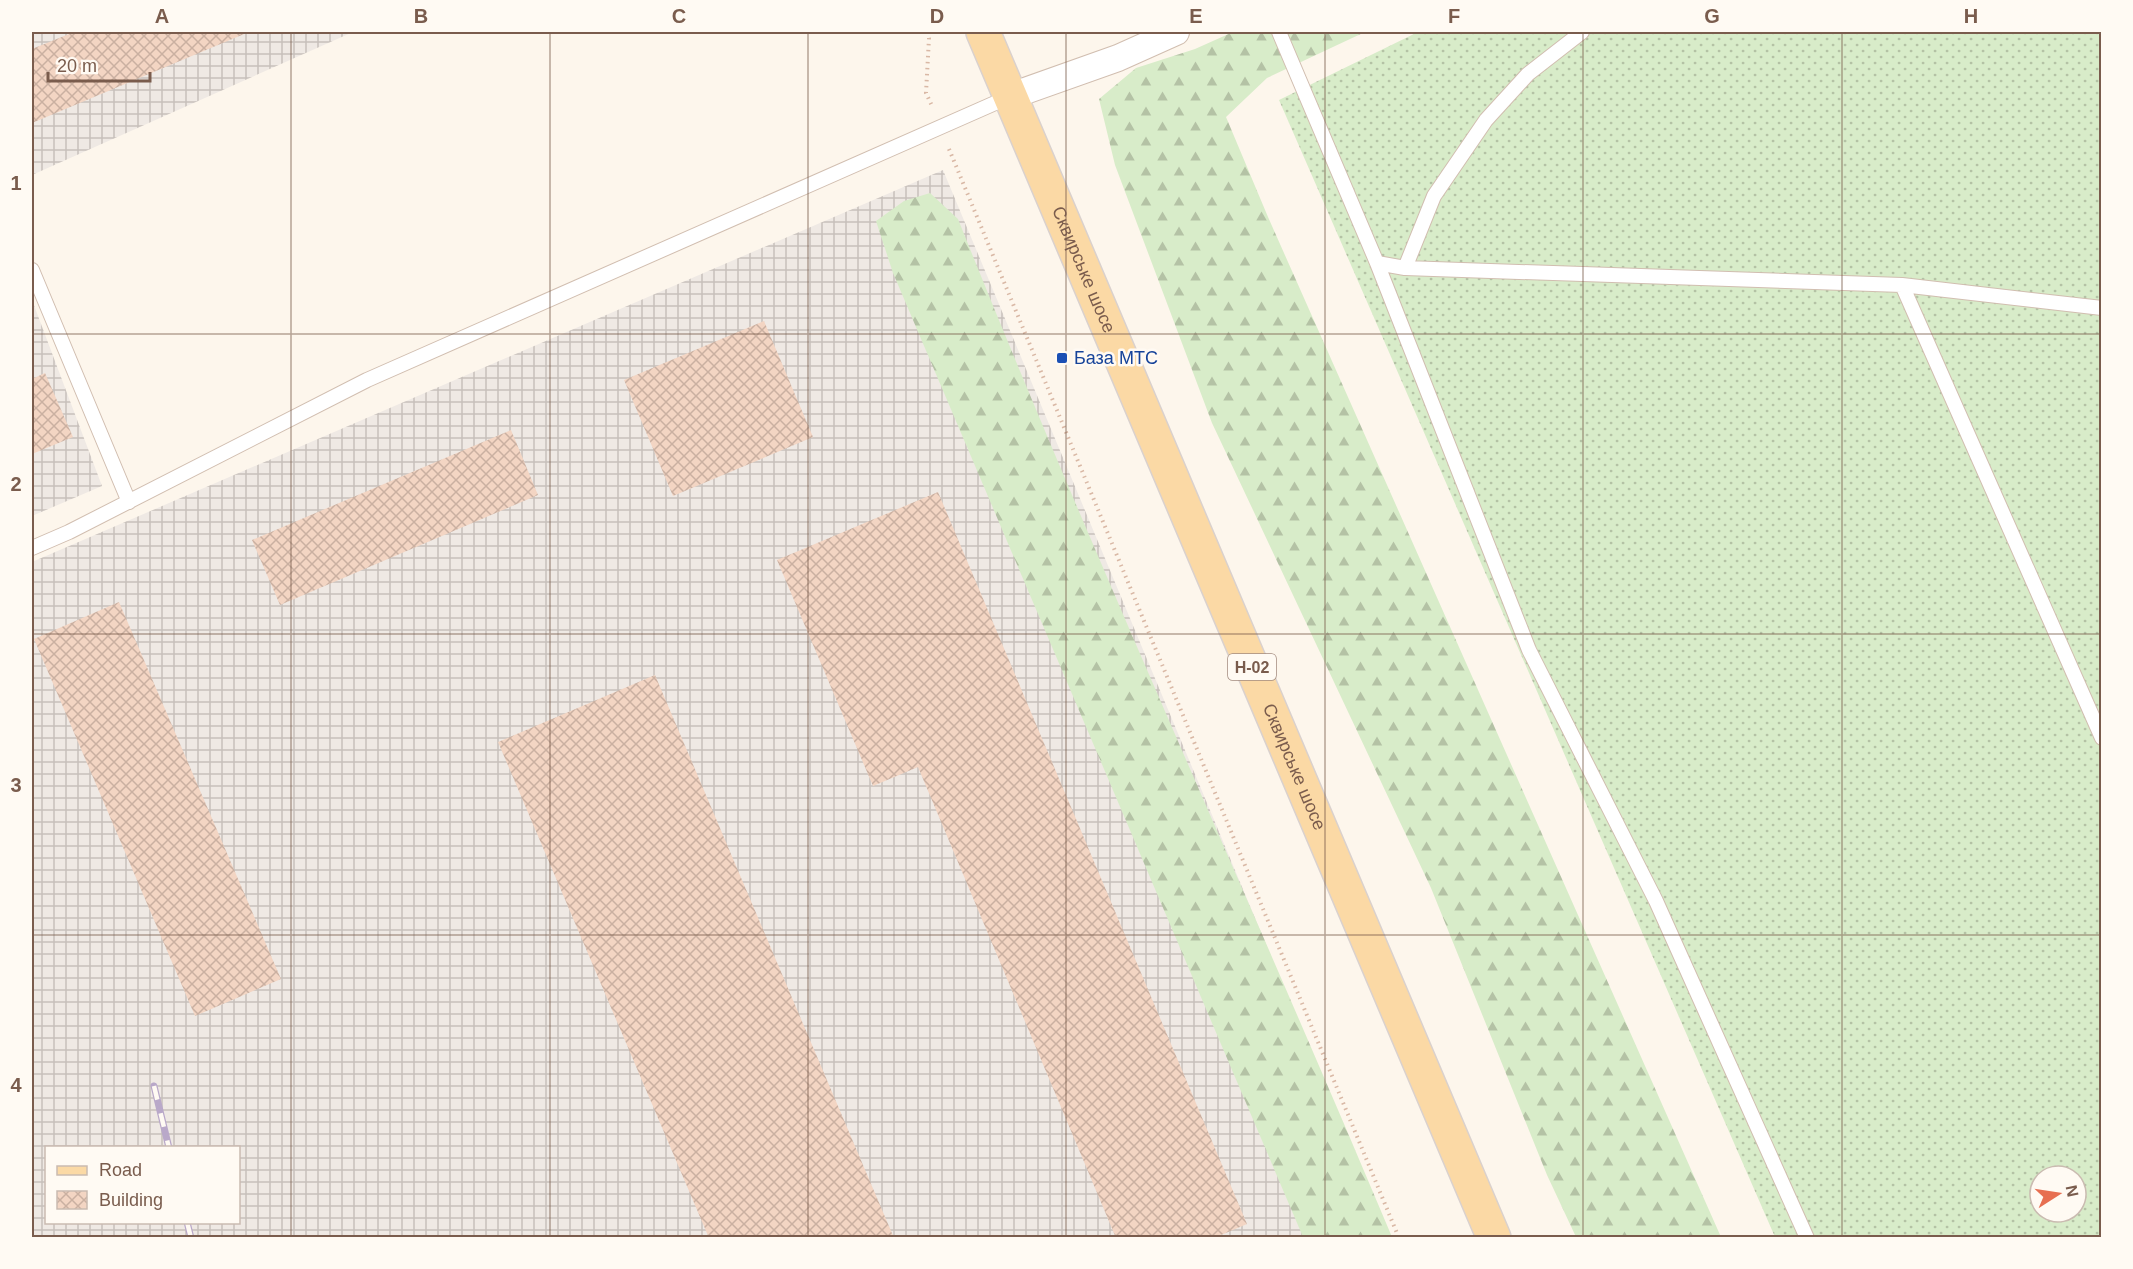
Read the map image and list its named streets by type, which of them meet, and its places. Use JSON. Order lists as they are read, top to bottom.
{
  "streets": {
    "main road": ["Сквирське шосе", "Н-02"]
  },
  "crossings": [
    ["Сквирське шосе", "Н-02"]
  ],
  "places": {
    "transit": ["База МТС"]
  },
  "legend": ["Road", "Building"],
  "scale_bar": "20 m",
  "north": "right",
  "grid": {
    "columns": [
      "A",
      "B",
      "C",
      "D",
      "E",
      "F",
      "G",
      "H"
    ],
    "rows": [
      "1",
      "2",
      "3",
      "4"
    ]
  }
}
